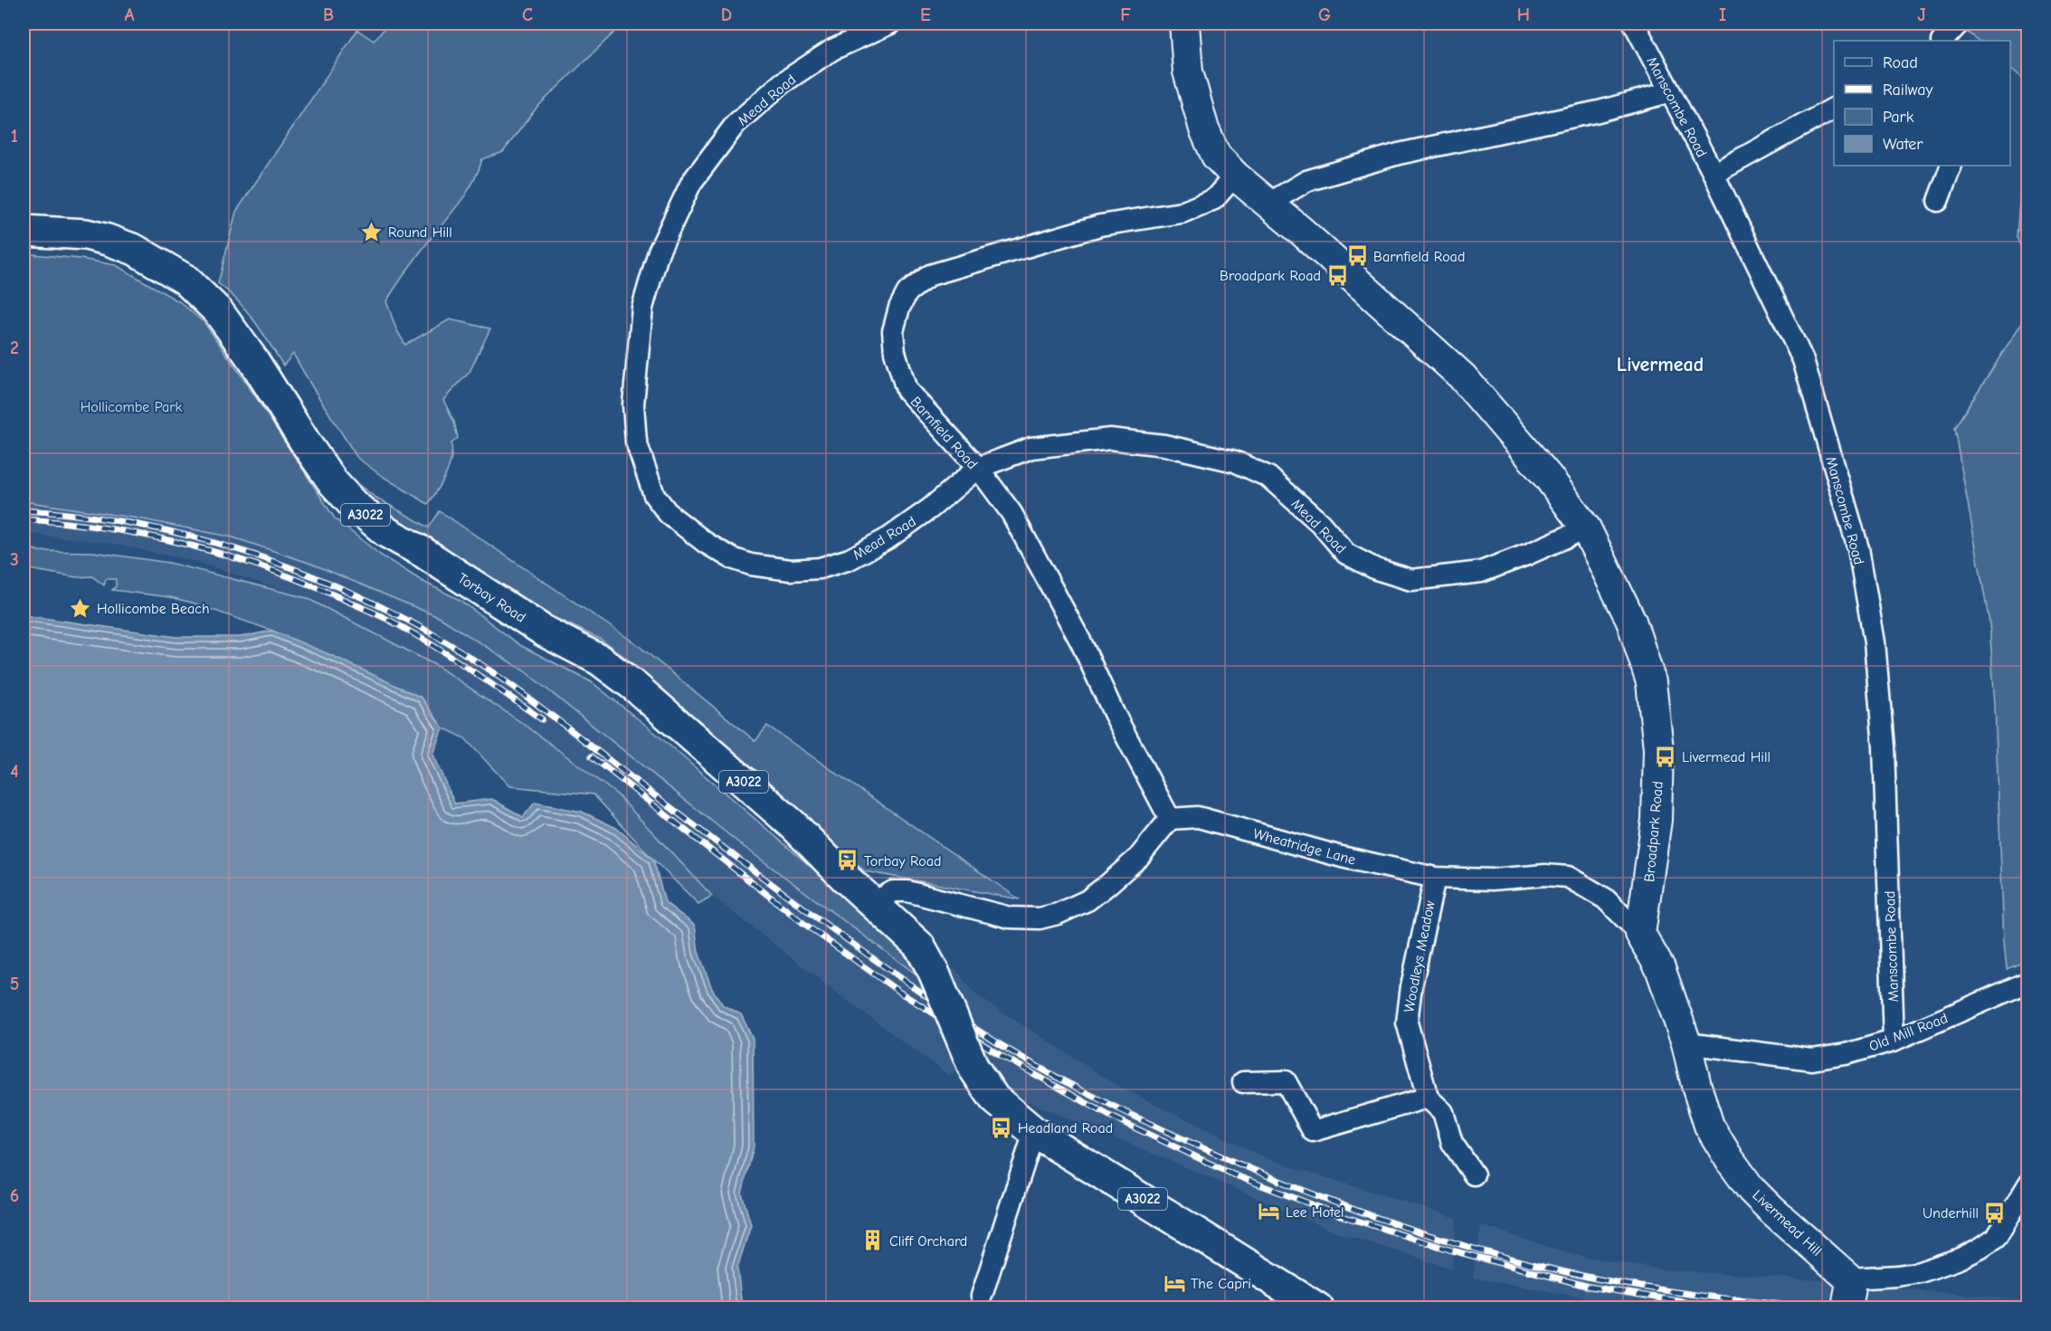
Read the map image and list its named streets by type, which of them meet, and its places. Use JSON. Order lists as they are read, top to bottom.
{
  "streets": {
    "main road": ["A3022", "Torbay Road"],
    "street": [
      "Mead Road",
      "Manscombe Road",
      "Barnfield Road",
      "Broadpark Road",
      "Wheatridge Lane",
      "Woodleys Meadow",
      "Old Mill Road",
      "Livermead Hill"
    ]
  },
  "crossings": [
    ["Mead Road", "Barnfield Road"],
    ["Mead Road", "Broadpark Road"],
    ["Manscombe Road", "Old Mill Road"],
    ["Barnfield Road", "Broadpark Road"],
    ["Barnfield Road", "Wheatridge Lane"],
    ["Broadpark Road", "Wheatridge Lane"],
    ["Wheatridge Lane", "Woodleys Meadow"],
    ["Wheatridge Lane", "Old Mill Road"],
    ["Wheatridge Lane", "Livermead Hill"],
    ["Old Mill Road", "Livermead Hill"]
  ],
  "districts": ["Livermead"],
  "parks": ["Hollicombe Park"],
  "places": {
    "place": ["Round Hill", "Hollicombe Beach"],
    "bus stop": [
      "Barnfield Road",
      "Broadpark Road",
      "Livermead Hill",
      "Torbay Road",
      "Headland Road",
      "Underhill"
    ],
    "hotel": ["Lee Hotel", "The Capri"],
    "building": ["Cliff Orchard"]
  },
  "legend": [
    "Road",
    "Railway",
    "Park",
    "Water"
  ],
  "grid": {
    "columns": [
      "A",
      "B",
      "C",
      "D",
      "E",
      "F",
      "G",
      "H",
      "I",
      "J"
    ],
    "rows": [
      "1",
      "2",
      "3",
      "4",
      "5",
      "6"
    ]
  }
}
